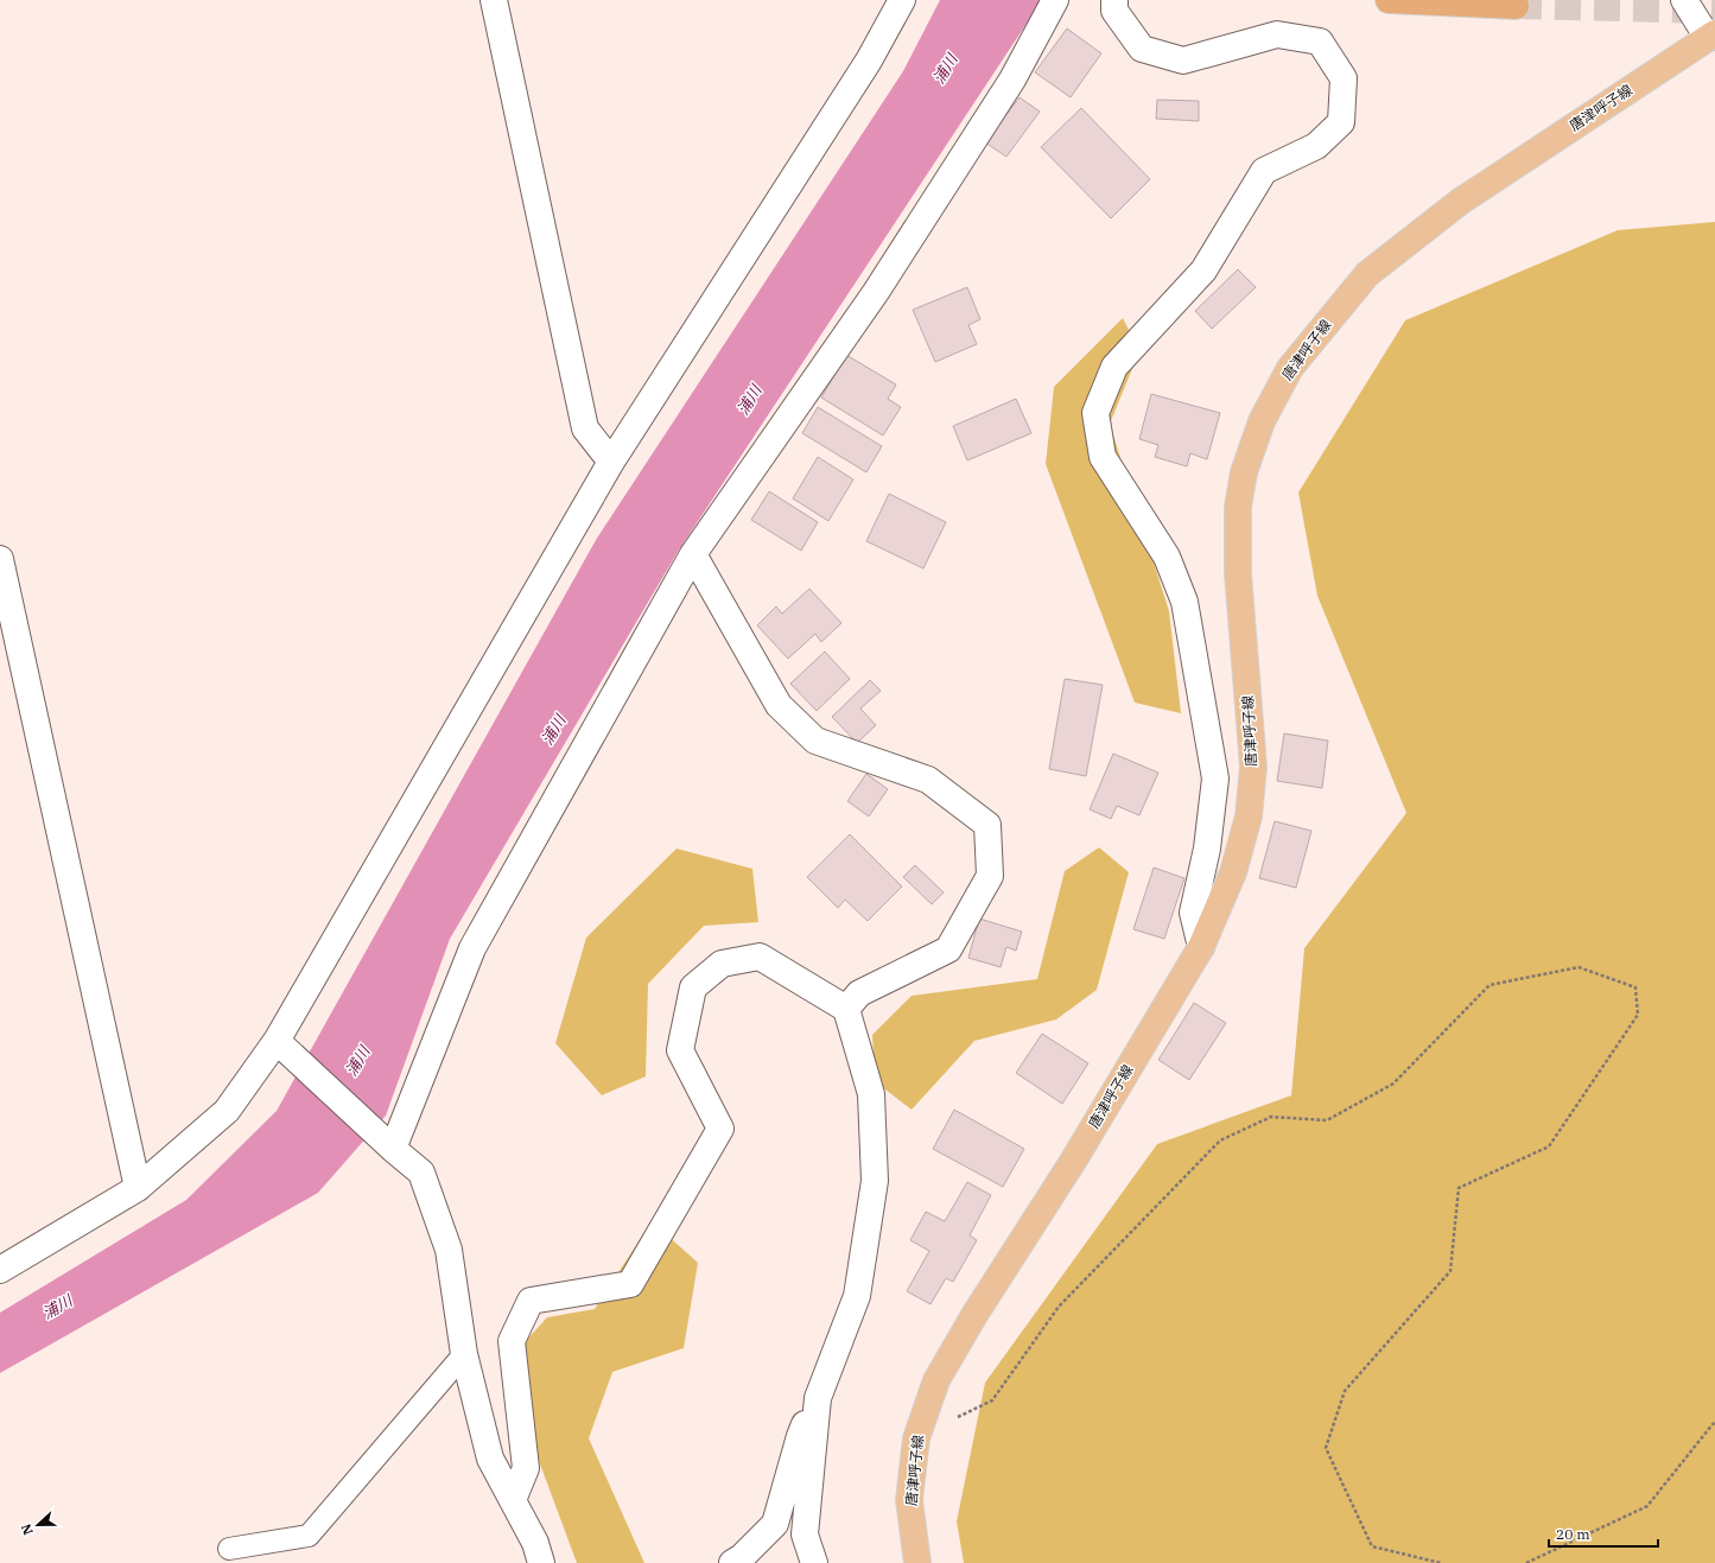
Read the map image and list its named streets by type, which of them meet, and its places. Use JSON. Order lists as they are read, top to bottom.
{
  "streets": {
    "main road": ["唐津呼子線"]
  },
  "water": ["浦川"],
  "scale_bar": "20 m",
  "north": "left"
}
